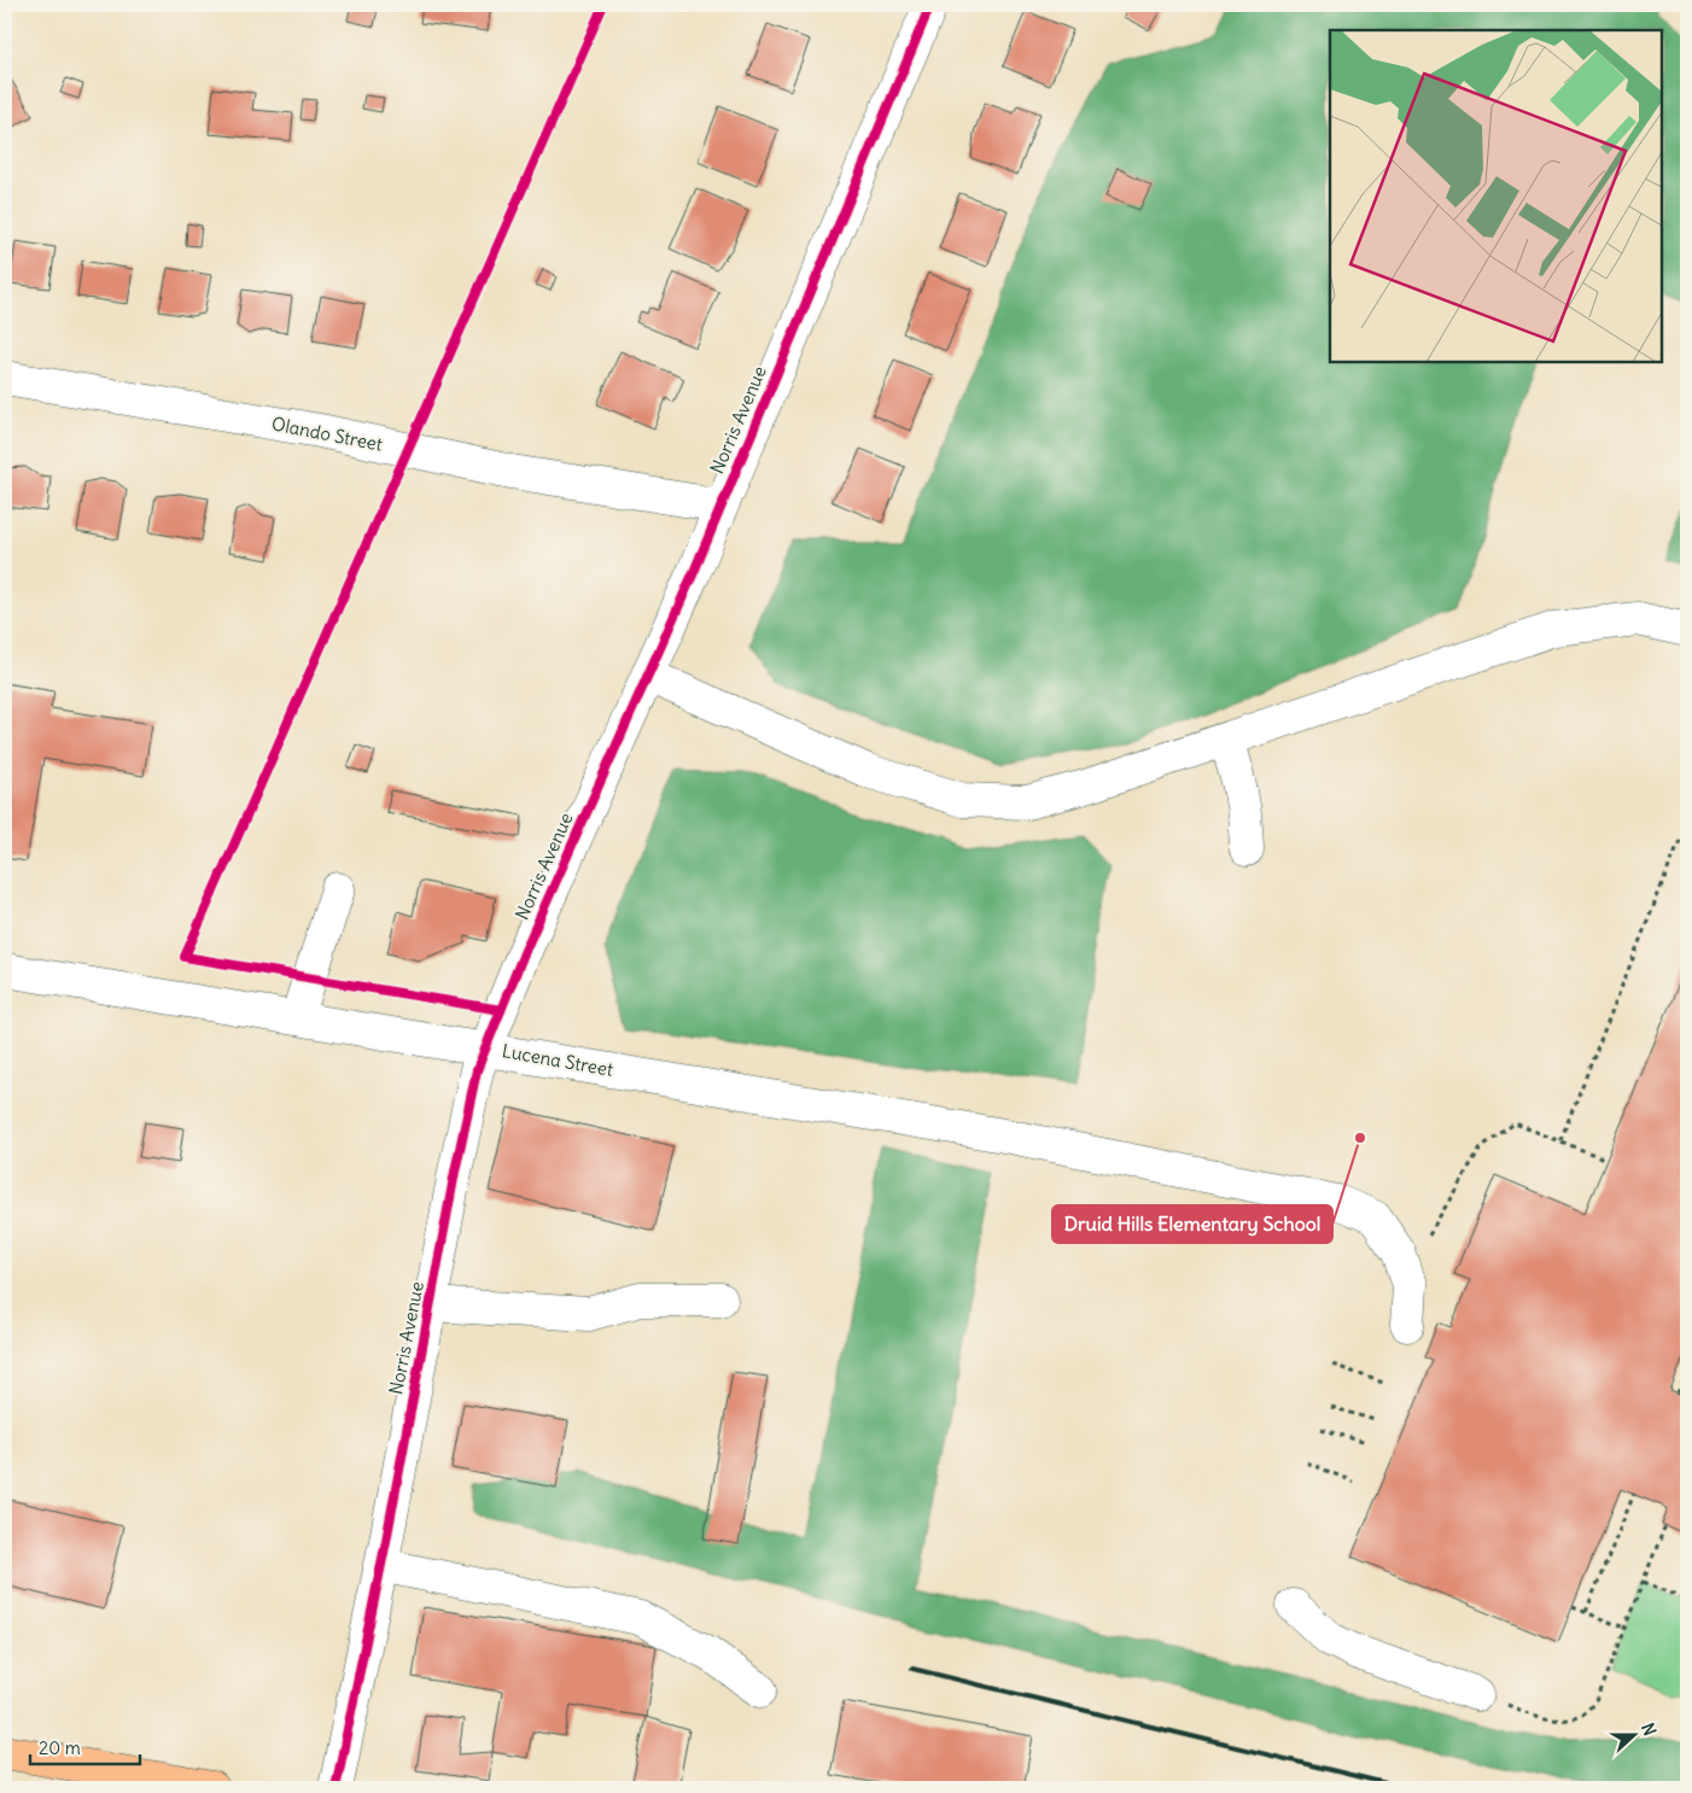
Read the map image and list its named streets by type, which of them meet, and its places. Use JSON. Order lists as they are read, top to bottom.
{
  "streets": {
    "street": ["Norris Avenue", "Olando Street", "Lucena Street"]
  },
  "crossings": [
    ["Norris Avenue", "Olando Street"],
    ["Norris Avenue", "Lucena Street"]
  ],
  "places": ["Druid Hills Elementary School"],
  "scale_bar": "20 m",
  "north": "right"
}
